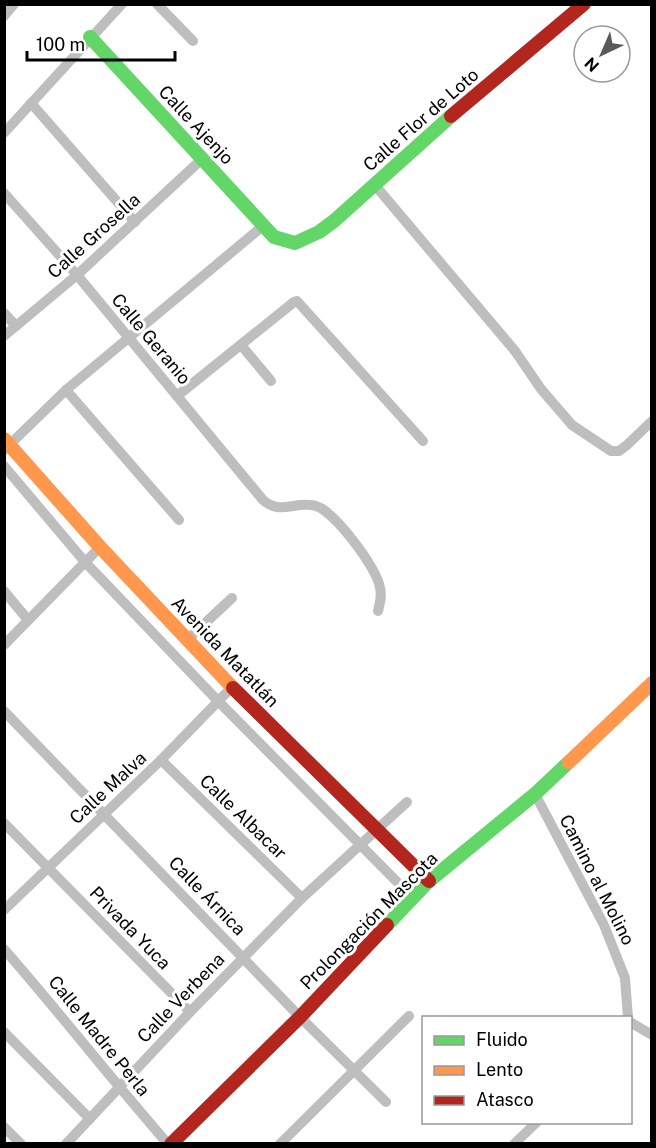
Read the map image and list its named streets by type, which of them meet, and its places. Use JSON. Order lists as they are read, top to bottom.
{
  "streets": {
    "street": [
      "Calle Flor de Loto",
      "Calle Ajenjo",
      "Calle Grosella",
      "Calle Geranio",
      "Avenida Matatlán",
      "Calle Malva",
      "Calle Albacar",
      "Camino al Molino",
      "Calle Árnica",
      "Prolongación Mascota",
      "Privada Yuca",
      "Calle Verbena",
      "Calle Madre Perla"
    ]
  },
  "crossings": [
    ["Calle Flor de Loto", "Calle Ajenjo"],
    ["Calle Ajenjo", "Calle Grosella"],
    ["Calle Grosella", "Calle Geranio"],
    ["Avenida Matatlán", "Calle Malva"],
    ["Avenida Matatlán", "Prolongación Mascota"],
    ["Avenida Matatlán", "Calle Verbena"],
    ["Calle Malva", "Calle Albacar"],
    ["Calle Malva", "Calle Árnica"],
    ["Calle Malva", "Privada Yuca"],
    ["Calle Albacar", "Calle Verbena"],
    ["Camino al Molino", "Prolongación Mascota"],
    ["Calle Árnica", "Prolongación Mascota"],
    ["Calle Árnica", "Calle Verbena"],
    ["Prolongación Mascota", "Calle Madre Perla"],
    ["Privada Yuca", "Calle Verbena"],
    ["Calle Verbena", "Calle Madre Perla"]
  ],
  "legend": ["Fluido", "Lento", "Atasco"],
  "scale_bar": "100 m",
  "north": "bottom left"
}
